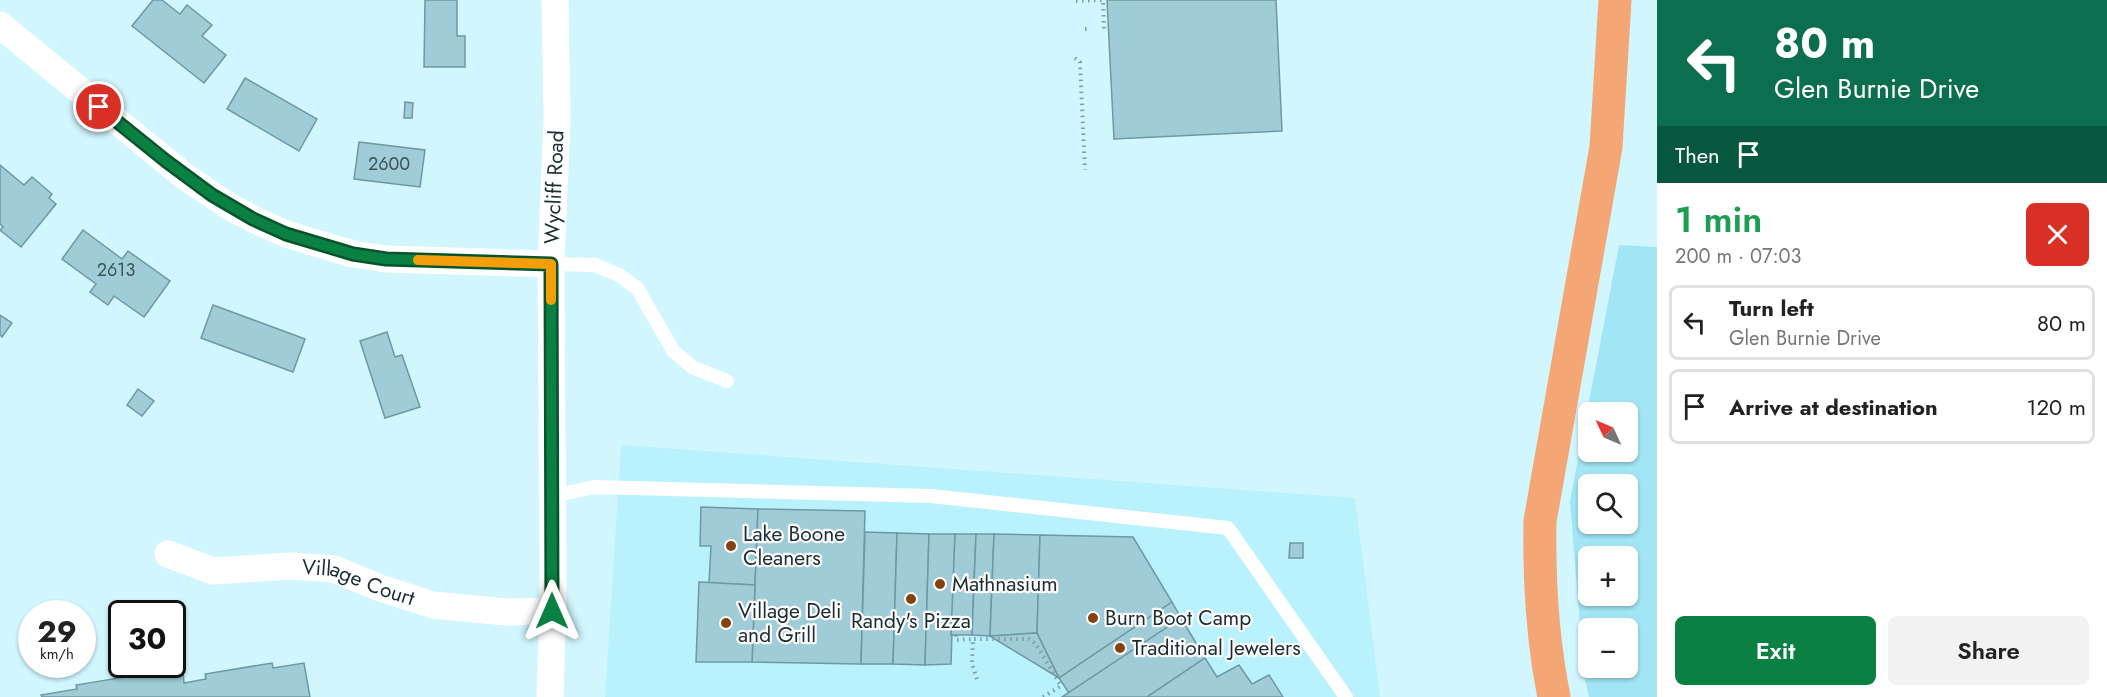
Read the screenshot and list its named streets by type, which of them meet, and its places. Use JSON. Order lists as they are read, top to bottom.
{
  "streets": {
    "street": ["Wycliff Road", "Village Court"]
  },
  "crossings": [
    ["Wycliff Road", "Village Court"]
  ],
  "places": [
    "Lake Boone Cleaners",
    "Mathnasium",
    "Randy's Pizza",
    "Burn Boot Camp",
    "Village Deli and Grill",
    "Traditional Jewelers"
  ],
  "house_numbers": ["2600", "2613"],
  "north": "top left",
  "page": {
    "turn": ["80 m", "Glen Burnie Drive"],
    "then": "Then",
    "heading": ["1 min", "200 m · 07:03"],
    "list": [
      {
        "name": "Turn left",
        "note": "Glen Burnie Drive",
        "value": "80 m"
      },
      {
        "name": "Arrive at destination",
        "value": "120 m"
      }
    ],
    "map_buttons": ["+", "−"],
    "speed": "29 km/h",
    "limit": "30",
    "buttons": ["Exit", "Share"]
  }
}
